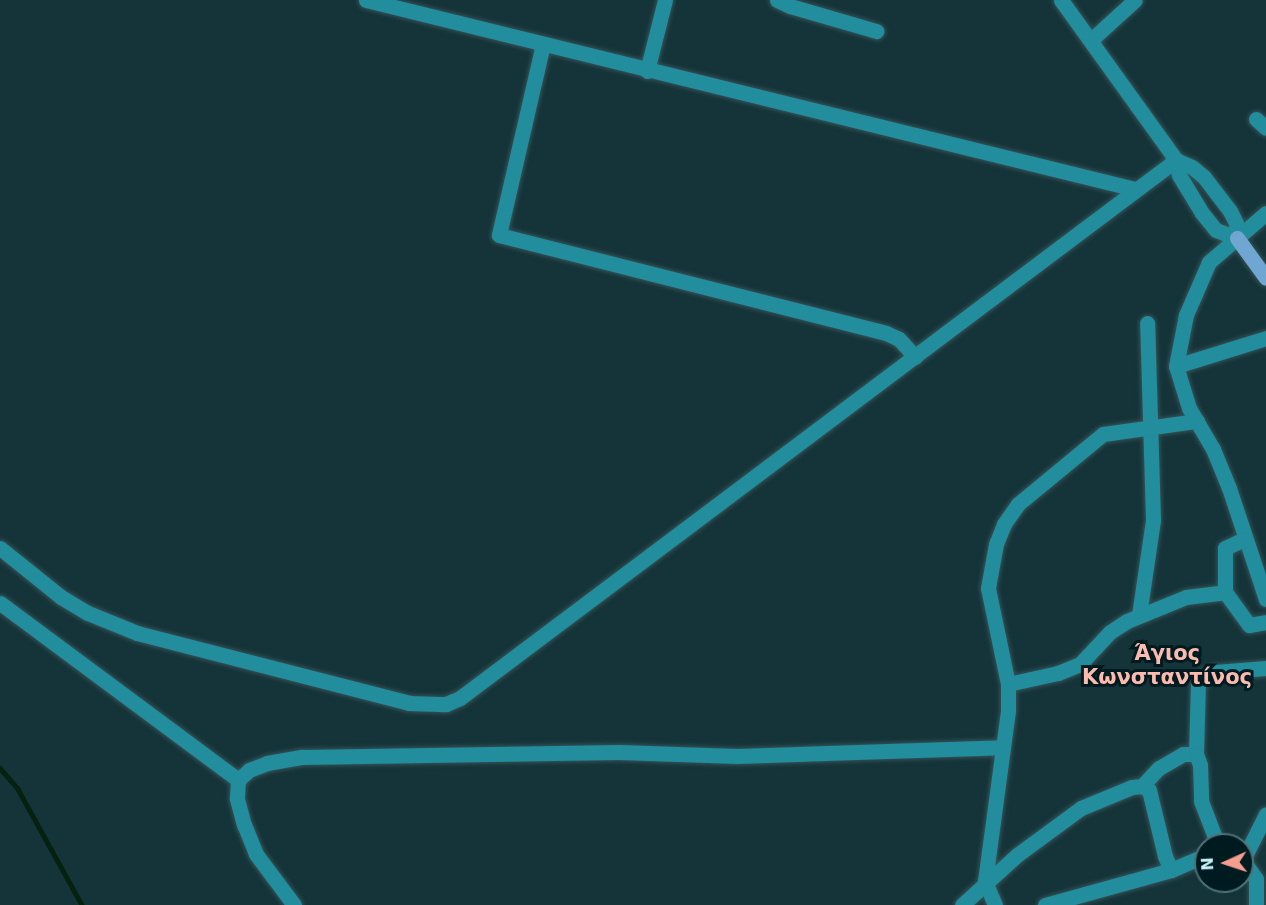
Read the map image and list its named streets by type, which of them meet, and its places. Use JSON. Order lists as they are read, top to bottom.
{
  "districts": ["Άγιος Κωνσταντίνος"],
  "north": "left"
}
